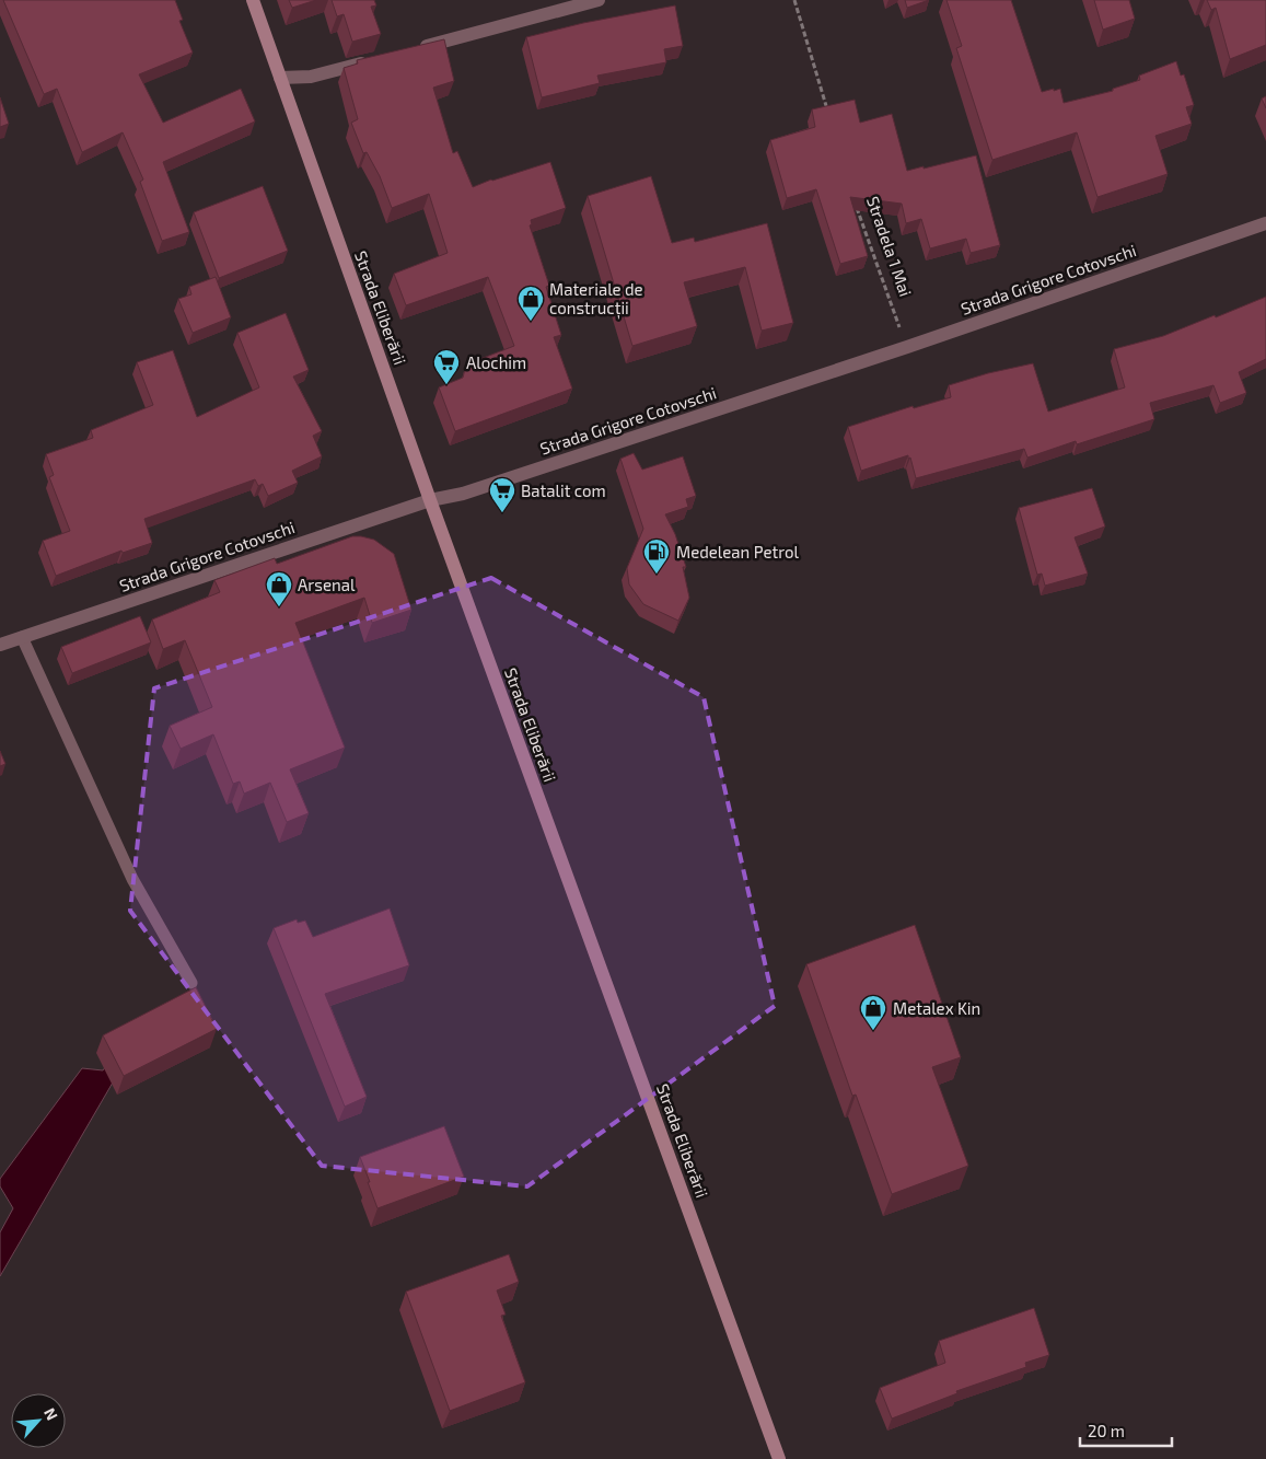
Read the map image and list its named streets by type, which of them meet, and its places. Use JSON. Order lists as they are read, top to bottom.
{
  "streets": {
    "main road": ["Strada Eliberării"],
    "street": ["Strada Grigore Cotovschi"],
    "path": ["Stradela 1 Mai"]
  },
  "crossings": [
    ["Stradela 1 Mai", "Strada Grigore Cotovschi"],
    ["Strada Grigore Cotovschi", "Strada Eliberării"]
  ],
  "places": {
    "shop": ["Materiale de construcții", "Arsenal", "Metalex Kin"],
    "supermarket": ["Alochim", "Batalit com"],
    "fuel station": ["Medelean Petrol"]
  },
  "scale_bar": "20 m",
  "north": "top right"
}
